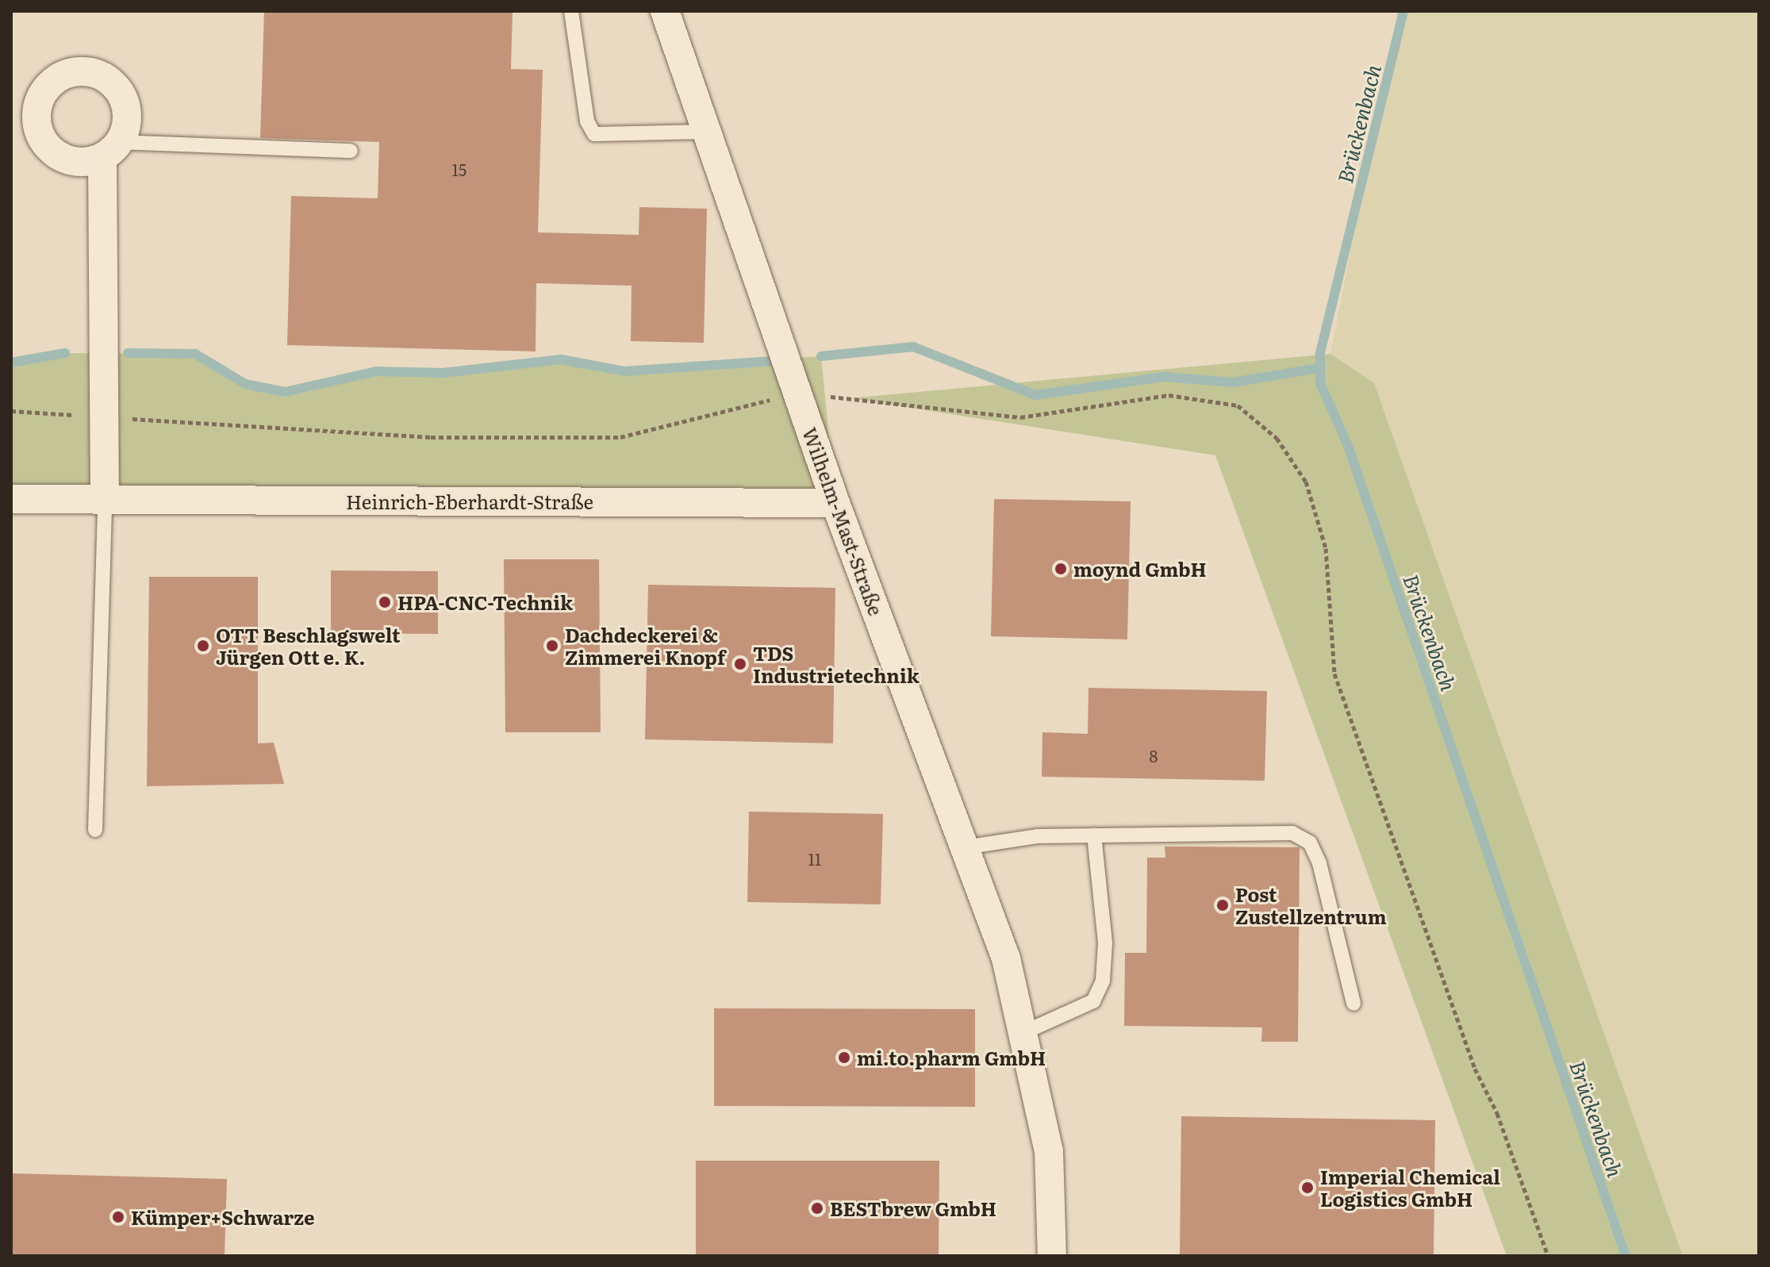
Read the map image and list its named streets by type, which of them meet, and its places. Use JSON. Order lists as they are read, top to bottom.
{
  "streets": {
    "street": ["Heinrich-Eberhardt-Straße", "Wilhelm-Mast-Straße"]
  },
  "crossings": [
    ["Heinrich-Eberhardt-Straße", "Wilhelm-Mast-Straße"]
  ],
  "water": ["Brückenbach"],
  "places": [
    "moynd GmbH",
    "HPA-CNC-Technik",
    "OTT Beschlagswelt Jürgen Ott e. K.",
    "Dachdeckerei & Zimmerei Knopf",
    "TDS Industrietechnik",
    "Post Zustellzentrum",
    "mi.to.pharm GmbH",
    "Imperial Chemical Logistics GmbH",
    "BESTbrew GmbH",
    "Kümper+Schwarze"
  ],
  "house_numbers": ["15", "8", "11"]
}
